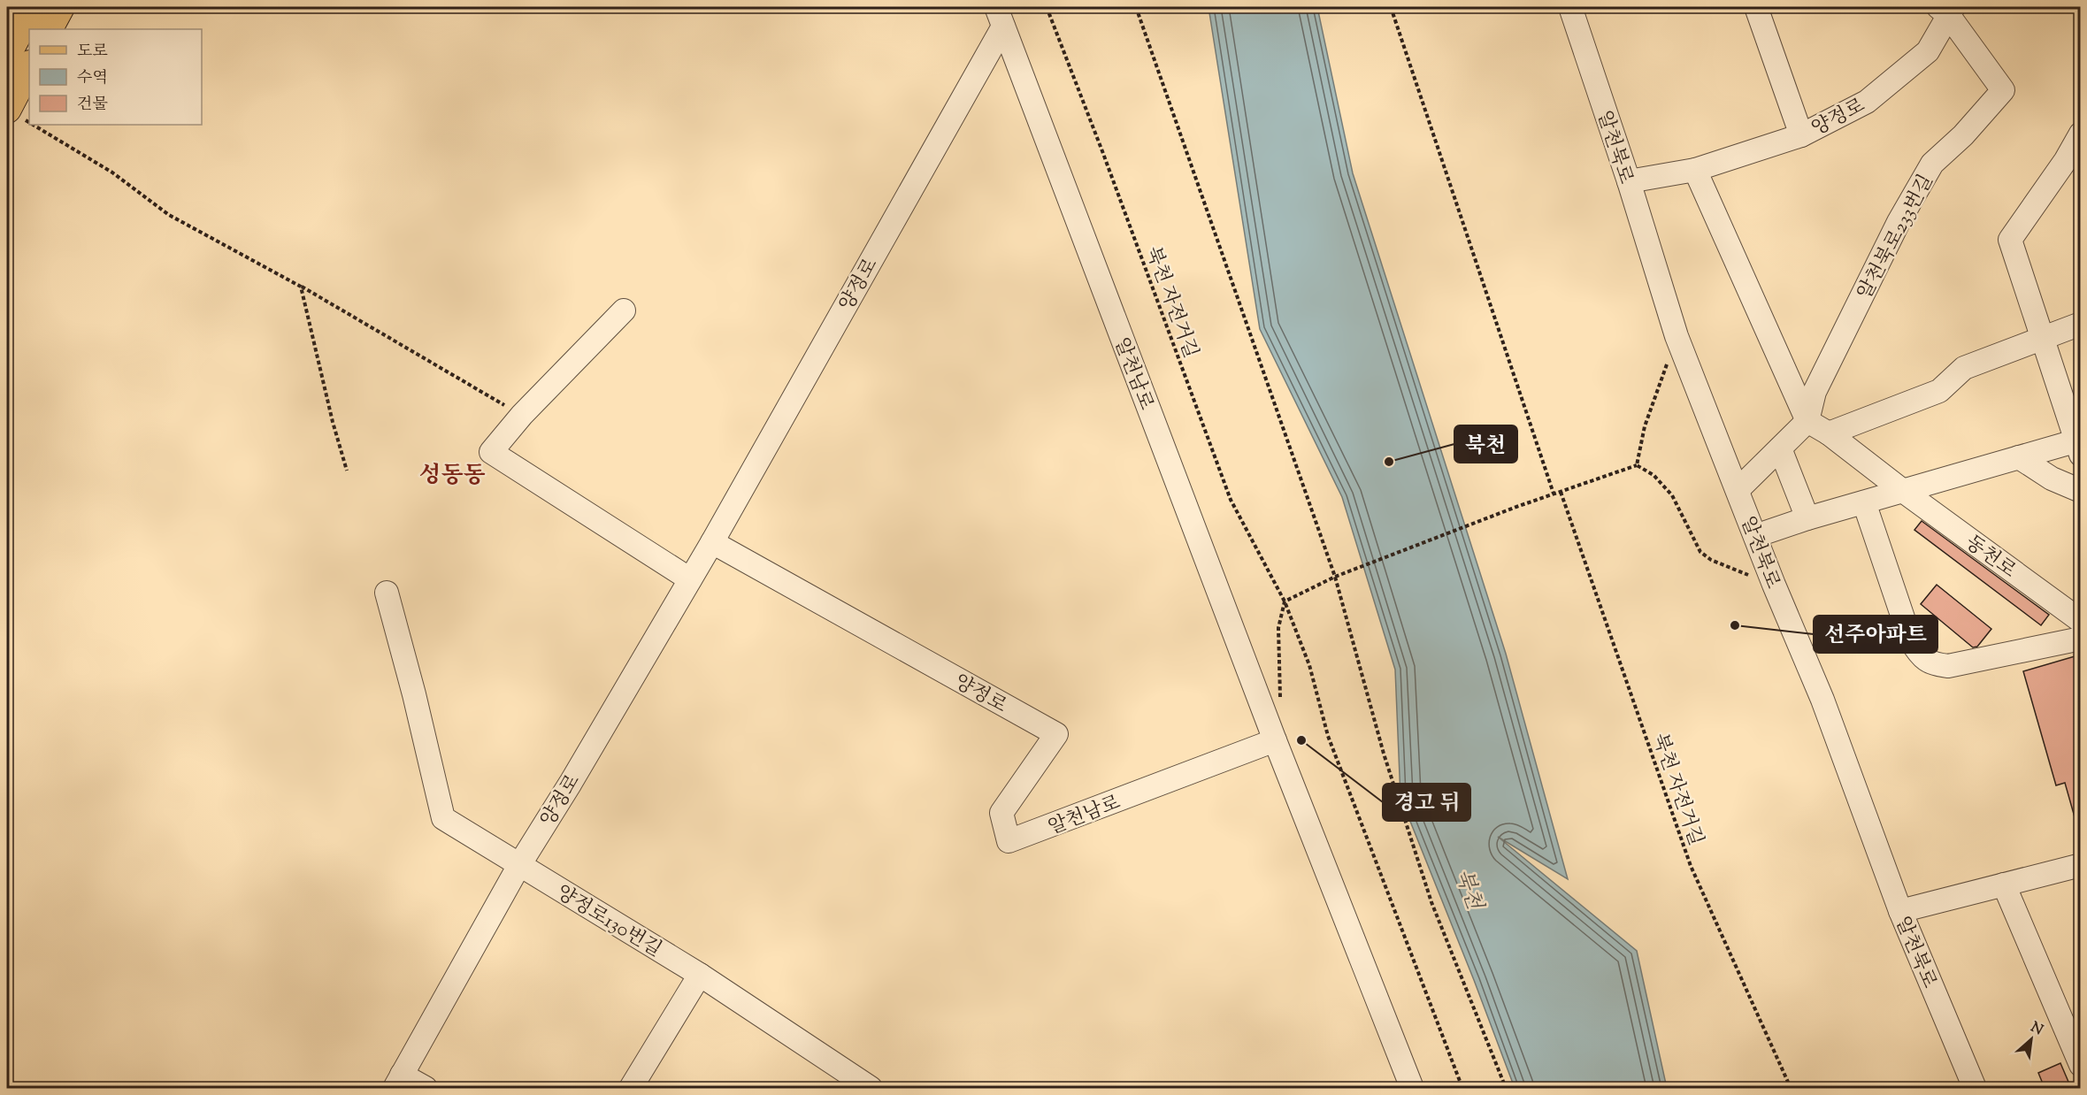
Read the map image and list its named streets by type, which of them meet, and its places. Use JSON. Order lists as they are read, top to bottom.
{
  "streets": {
    "street": [
      "양정로",
      "알천북로",
      "알천북로233번길",
      "알천남로",
      "동천로",
      "양정로130번길"
    ],
    "path": ["북천 자전거길"]
  },
  "crossings": [
    ["양정로", "알천북로"],
    ["양정로", "알천북로233번길"],
    ["양정로", "알천남로"],
    ["양정로", "양정로130번길"],
    ["알천북로233번길", "동천로"]
  ],
  "districts": ["성동동"],
  "water": ["북천"],
  "places": ["북천", "선주아파트", "경고 뒤"],
  "legend": ["도로", "수역", "건물"],
  "north": "top right"
}
